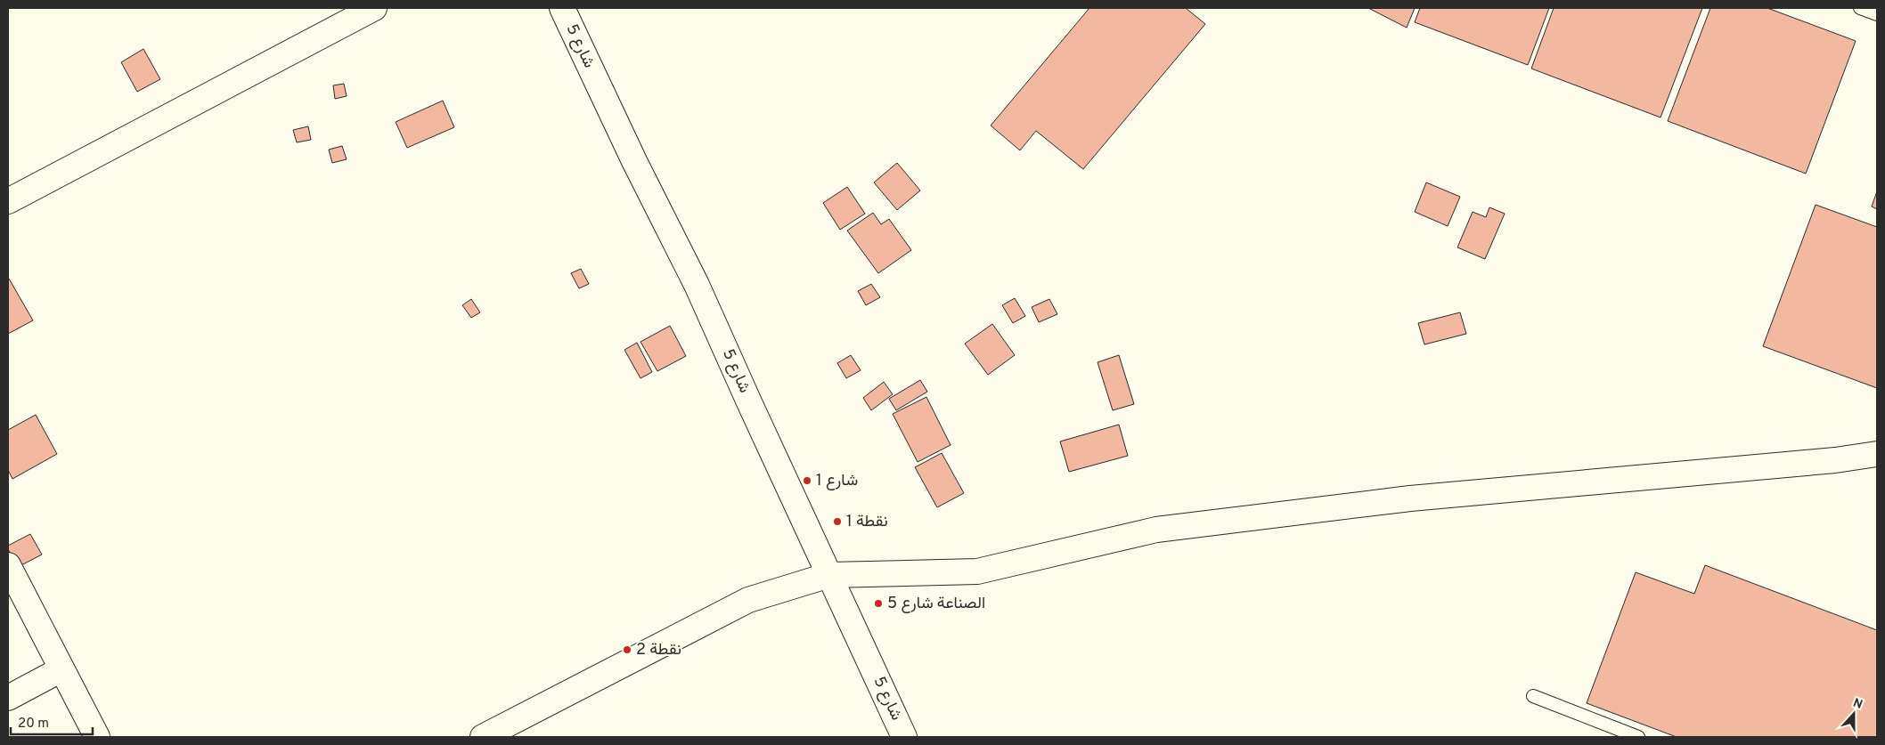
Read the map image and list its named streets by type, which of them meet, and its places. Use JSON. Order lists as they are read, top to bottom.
{
  "streets": {
    "street": ["شارع 5"]
  },
  "places": [
    "شارع 1",
    "نقطة 1",
    "الصناعة شارع 5",
    "نقطة 2"
  ],
  "scale_bar": "20 m",
  "north": "top"
}
